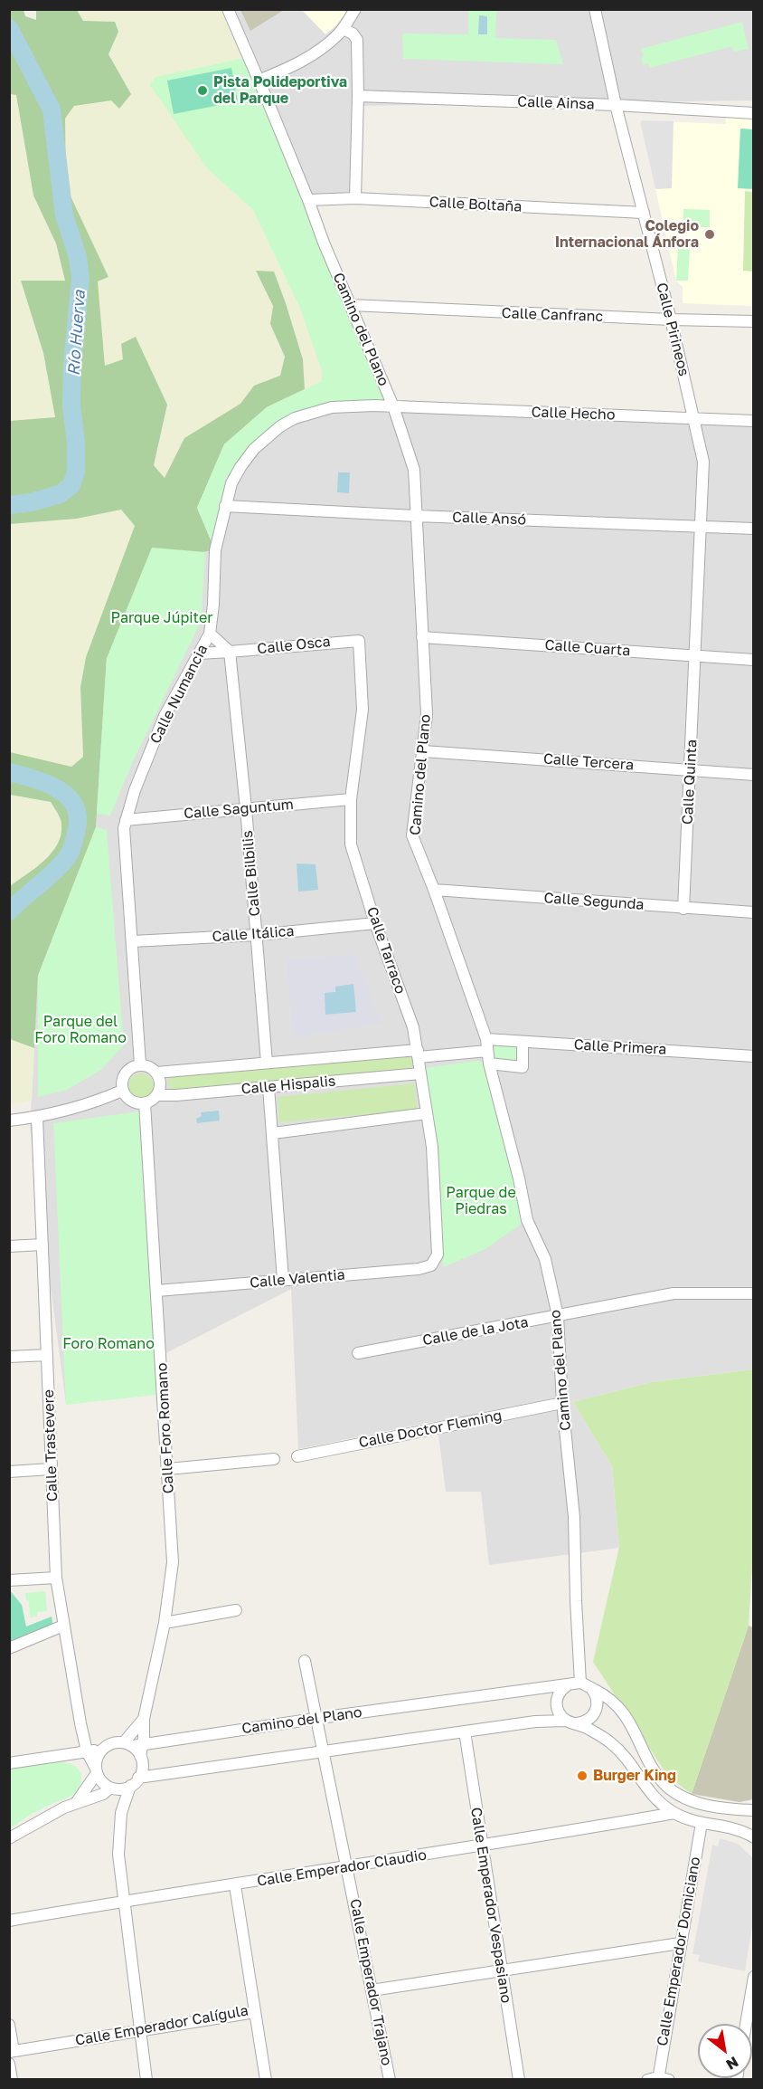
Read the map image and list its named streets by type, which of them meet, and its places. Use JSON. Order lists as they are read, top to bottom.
{
  "streets": {
    "street": [
      "Calle Ainsa",
      "Calle Boltaña",
      "Calle Canfranc",
      "Camino del Plano",
      "Calle Pirineos",
      "Calle Hecho",
      "Calle Ansó",
      "Calle Osca",
      "Calle Cuarta",
      "Calle Numancia",
      "Calle Tercera",
      "Calle Quinta",
      "Calle Saguntum",
      "Calle Bilbilis",
      "Calle Segunda",
      "Calle Itálica",
      "Calle Tarraco",
      "Calle Primera",
      "Calle Hispalis",
      "Calle Valentia",
      "Calle de la Jota",
      "Calle Foro Romano",
      "Calle Doctor Fleming",
      "Calle Trastevere",
      "Calle Emperador Claudio",
      "Calle Emperador Vespasiano",
      "Calle Emperador Domiciano",
      "Calle Emperador Trajano",
      "Calle Emperador Calígula"
    ]
  },
  "crossings": [
    ["Calle Ainsa", "Calle Pirineos"],
    ["Calle Boltaña", "Camino del Plano"],
    ["Calle Boltaña", "Calle Pirineos"],
    ["Calle Canfranc", "Camino del Plano"],
    ["Calle Canfranc", "Calle Pirineos"],
    ["Camino del Plano", "Calle Hecho"],
    ["Camino del Plano", "Calle Ansó"],
    ["Camino del Plano", "Calle Cuarta"],
    ["Camino del Plano", "Calle Numancia"],
    ["Camino del Plano", "Calle Tercera"],
    ["Camino del Plano", "Calle Segunda"],
    ["Camino del Plano", "Calle Primera"],
    ["Camino del Plano", "Calle Hispalis"],
    ["Camino del Plano", "Calle de la Jota"],
    ["Camino del Plano", "Calle Foro Romano"],
    ["Camino del Plano", "Calle Doctor Fleming"],
    ["Camino del Plano", "Calle Trastevere"],
    ["Camino del Plano", "Calle Emperador Trajano"],
    ["Calle Pirineos", "Calle Hecho"],
    ["Calle Pirineos", "Calle Ansó"],
    ["Calle Pirineos", "Calle Cuarta"],
    ["Calle Pirineos", "Calle Quinta"],
    ["Calle Hecho", "Calle Numancia"],
    ["Calle Ansó", "Calle Numancia"],
    ["Calle Osca", "Calle Numancia"],
    ["Calle Osca", "Calle Bilbilis"],
    ["Calle Osca", "Calle Tarraco"],
    ["Calle Cuarta", "Calle Quinta"],
    ["Calle Numancia", "Calle Saguntum"],
    ["Calle Numancia", "Calle Itálica"],
    ["Calle Numancia", "Calle Hispalis"],
    ["Calle Numancia", "Calle Foro Romano"],
    ["Calle Tercera", "Calle Quinta"],
    ["Calle Quinta", "Calle Segunda"],
    ["Calle Saguntum", "Calle Bilbilis"],
    ["Calle Saguntum", "Calle Tarraco"],
    ["Calle Bilbilis", "Calle Itálica"],
    ["Calle Bilbilis", "Calle Hispalis"],
    ["Calle Itálica", "Calle Tarraco"],
    ["Calle Tarraco", "Calle Hispalis"],
    ["Calle Tarraco", "Calle Valentia"],
    ["Calle Primera", "Calle Hispalis"],
    ["Calle Hispalis", "Calle Foro Romano"],
    ["Calle Valentia", "Calle Foro Romano"],
    ["Calle Foro Romano", "Calle Trastevere"],
    ["Calle Emperador Claudio", "Calle Emperador Vespasiano"],
    ["Calle Emperador Claudio", "Calle Emperador Trajano"],
    ["Calle Emperador Claudio", "Calle Emperador Calígula"]
  ],
  "water": ["Río Huerva"],
  "parks": [
    "Parque Júpiter",
    "Parque del Foro Romano",
    "Parque de Piedras",
    "Foro Romano"
  ],
  "places": ["Pista Polideportiva del Parque", "Colegio Internacional Ánfora", "Burger King"],
  "north": "bottom right"
}
